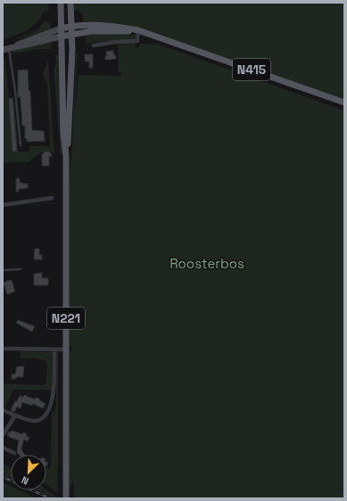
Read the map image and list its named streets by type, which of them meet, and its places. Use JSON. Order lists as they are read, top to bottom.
{
  "streets": {
    "main road": ["N415", "N221"]
  },
  "crossings": [
    ["N415", "N221"]
  ],
  "parks": ["Roosterbos"],
  "north": "bottom left"
}
